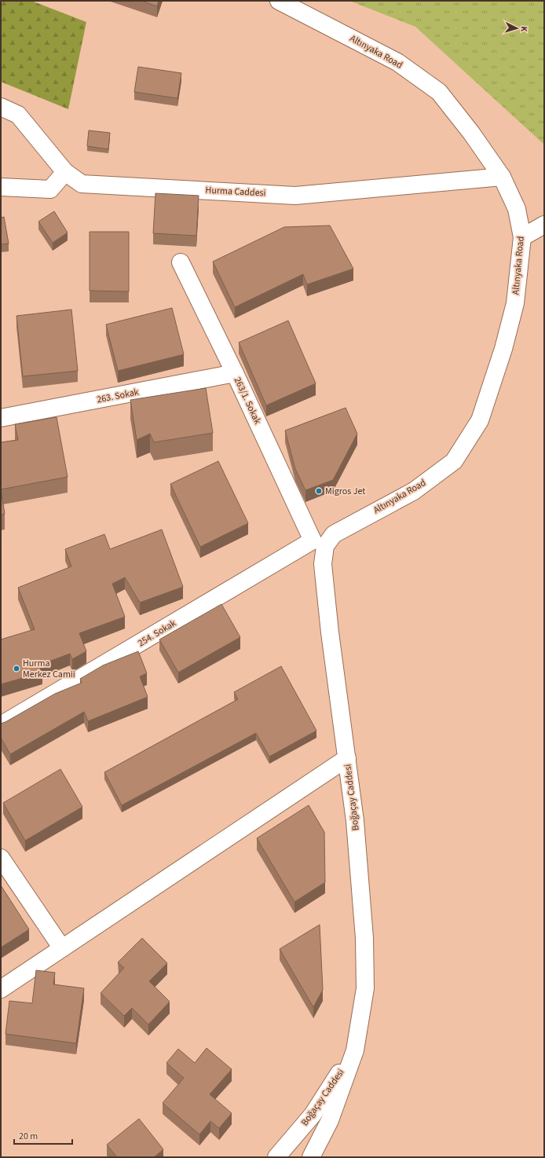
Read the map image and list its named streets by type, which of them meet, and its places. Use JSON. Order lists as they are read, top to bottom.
{
  "streets": {
    "street": [
      "Altınyaka Road",
      "Hurma Caddesi",
      "263. Sokak",
      "263/1. Sokak",
      "254. Sokak",
      "Boğaçay Caddesi"
    ]
  },
  "crossings": [
    ["Altınyaka Road", "Hurma Caddesi"],
    ["Altınyaka Road", "263/1. Sokak"],
    ["Altınyaka Road", "254. Sokak"],
    ["Altınyaka Road", "Boğaçay Caddesi"],
    ["263. Sokak", "263/1. Sokak"],
    ["263/1. Sokak", "254. Sokak"],
    ["263/1. Sokak", "Boğaçay Caddesi"],
    ["254. Sokak", "Boğaçay Caddesi"]
  ],
  "places": ["Migros Jet", "Hurma Merkez Camii"],
  "scale_bar": "20 m",
  "north": "right"
}
